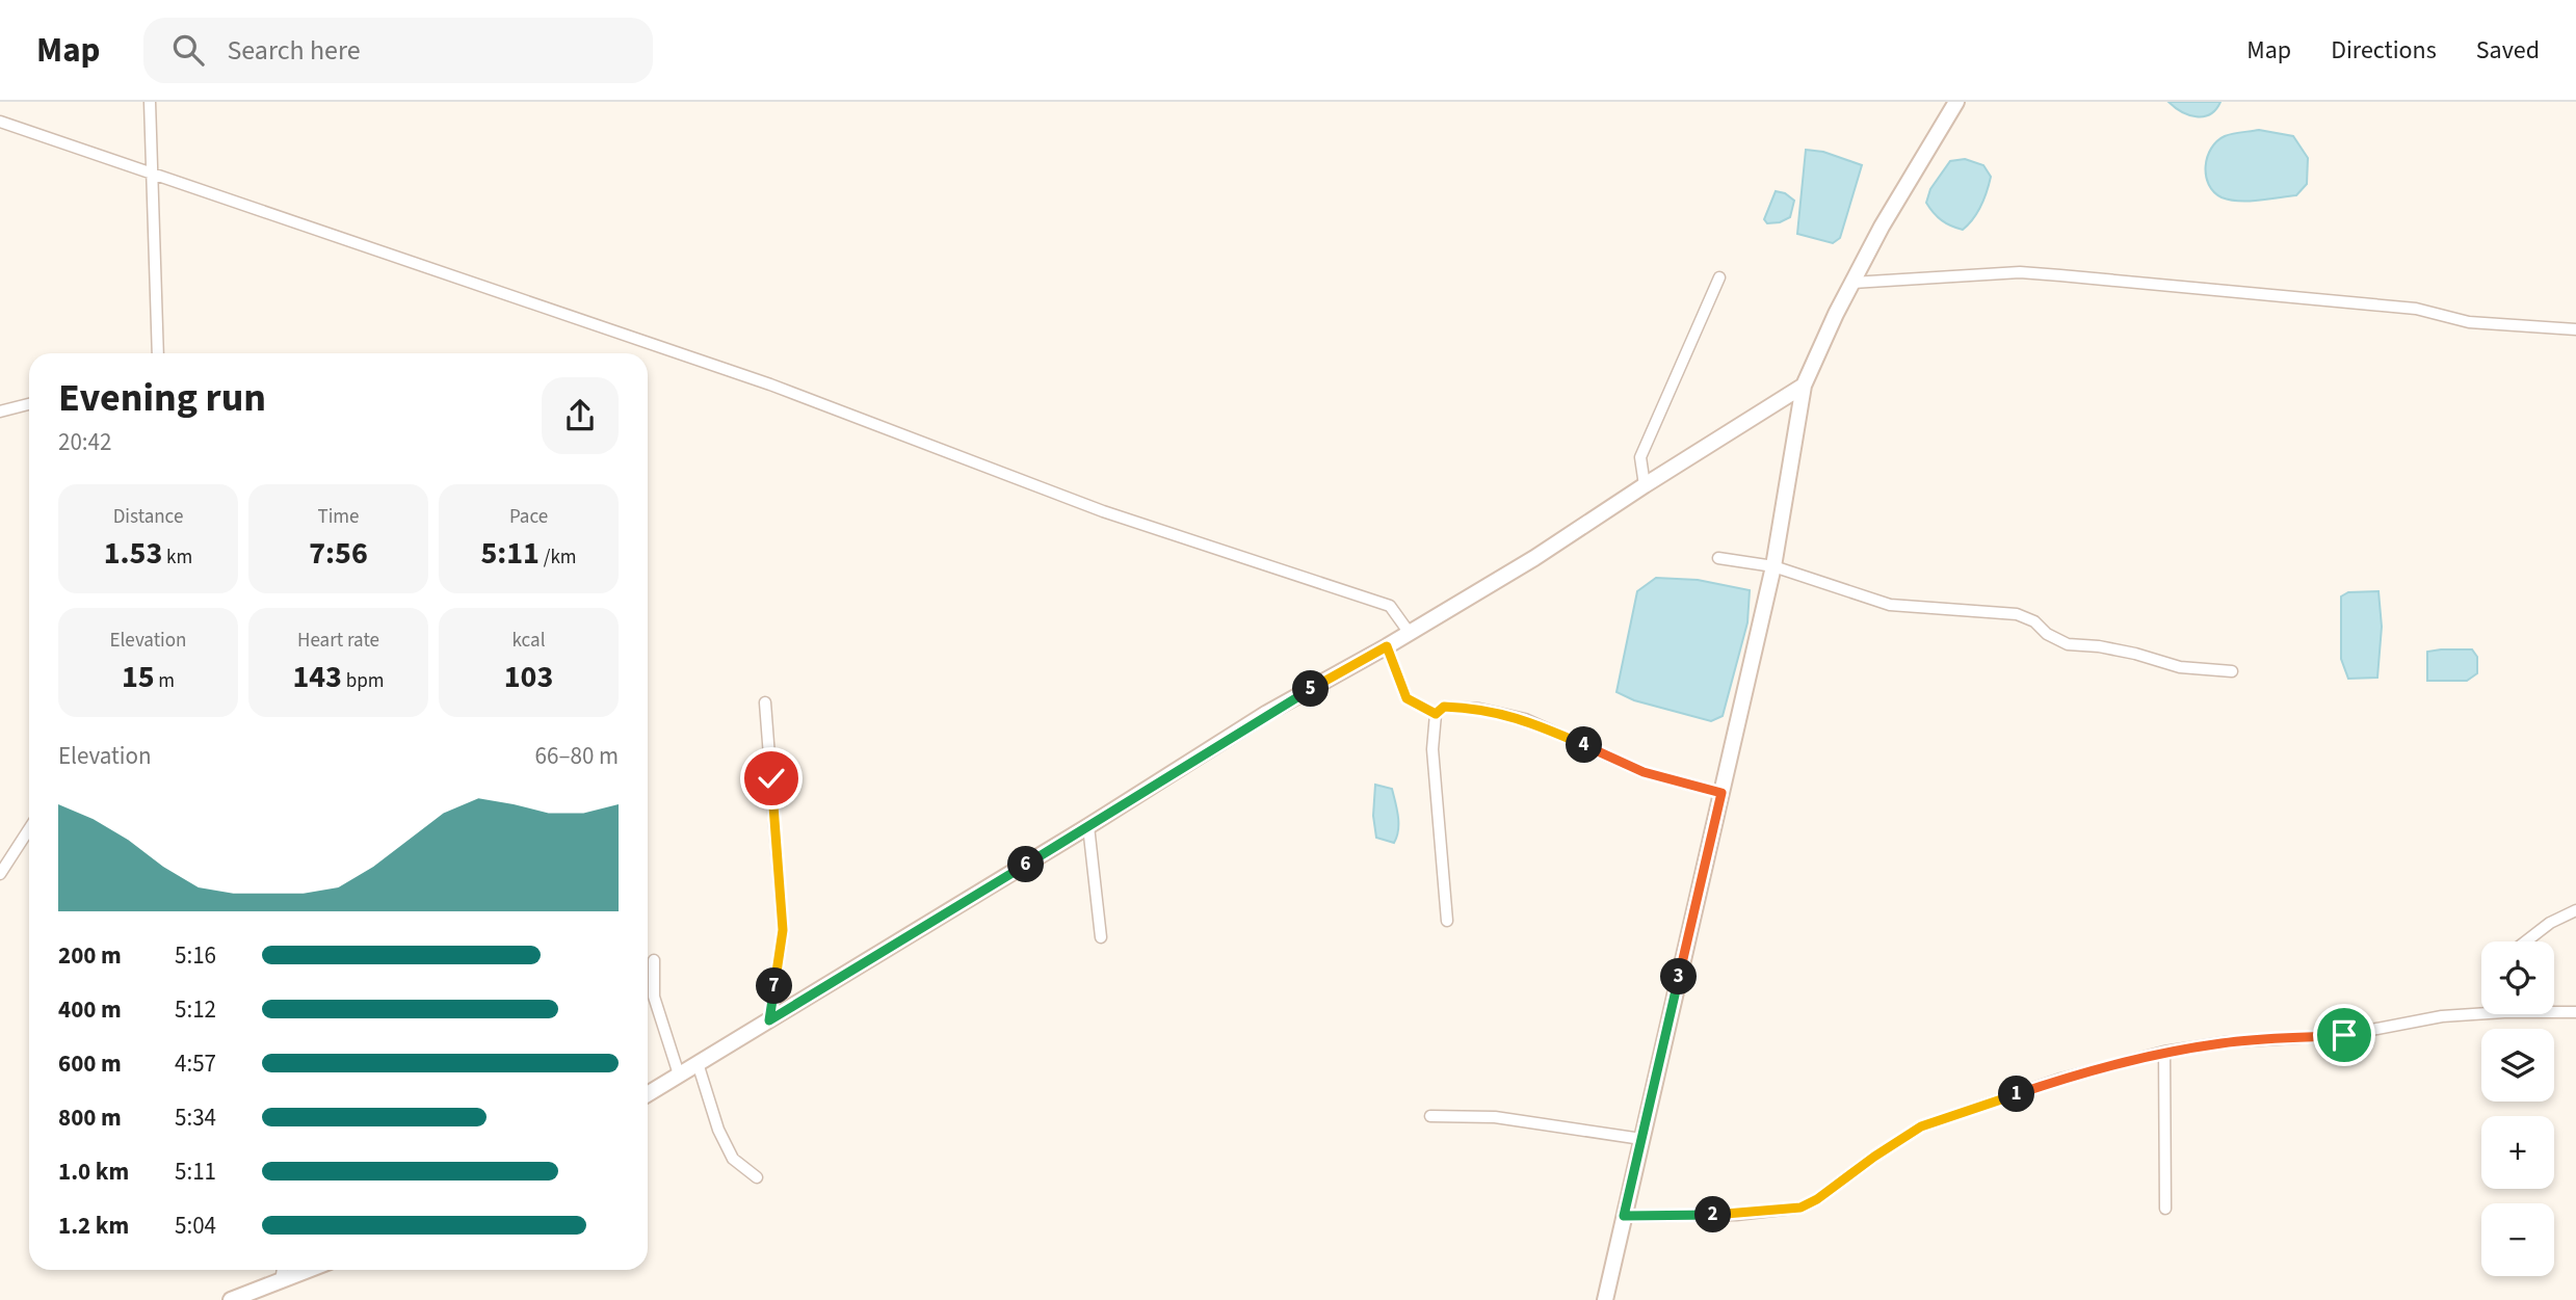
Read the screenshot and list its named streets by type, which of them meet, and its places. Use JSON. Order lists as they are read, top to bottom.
{
  "page": {
    "header": "Map",
    "search": "Search here",
    "nav": ["Map", "Directions", "Saved"],
    "heading": ["Evening run", "20:42"],
    "stats": [
      ["Distance", "1.53 km"],
      ["Time", "7:56"],
      ["Pace", "5:11 /km"],
      ["Elevation", "15 m"],
      ["Heart rate", "143 bpm"],
      ["kcal", "103"]
    ],
    "pins": [
      "5",
      "4",
      "6",
      "3",
      "7",
      "1",
      "2"
    ],
    "chart": ["Elevation", "66–80 m"],
    "list": [
      {
        "name": "200 m",
        "note": "5:16"
      },
      {
        "name": "400 m",
        "note": "5:12"
      },
      {
        "name": "600 m",
        "note": "4:57"
      },
      {
        "name": "800 m",
        "note": "5:34"
      },
      {
        "name": "1.0 km",
        "note": "5:11"
      },
      {
        "name": "1.2 km",
        "note": "5:04"
      }
    ],
    "map_buttons": ["+", "−"]
  }
}
